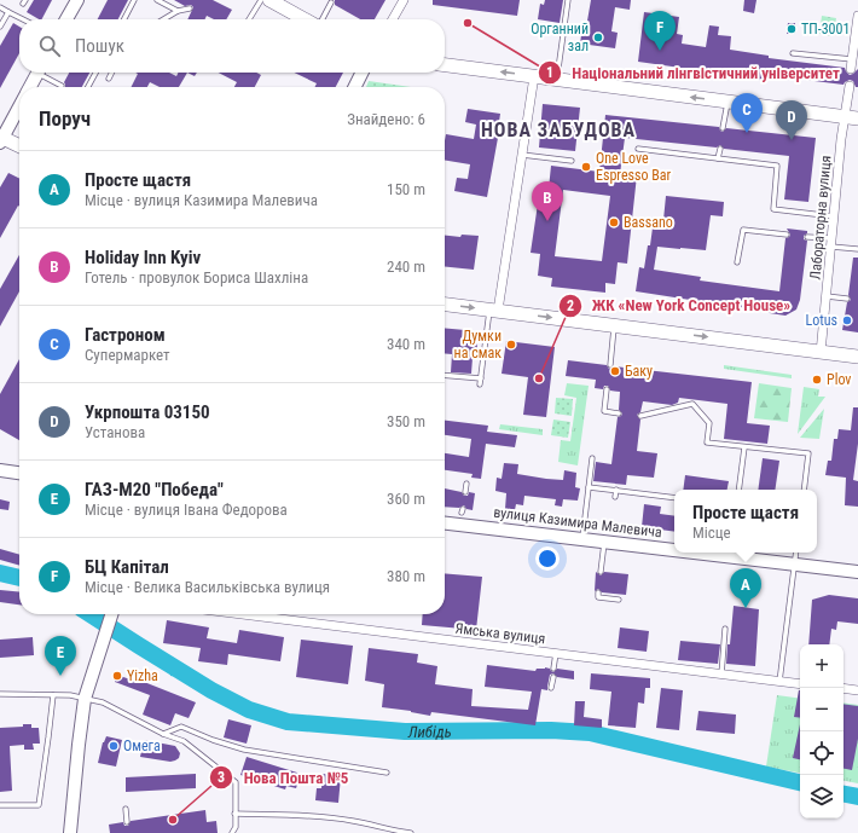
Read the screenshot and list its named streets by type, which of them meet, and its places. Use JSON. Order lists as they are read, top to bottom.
{
  "streets": {
    "main road": ["вулиця Казимира Малевича"],
    "street": ["Лабораторна вулиця", "Ямська вулиця"]
  },
  "districts": ["НОВА ЗАБУДОВА"],
  "water": ["Либідь"],
  "places": [
    "Національний лінгвістичний університет",
    "ТП-3001",
    "Органний зал",
    "One Love Espresso Bar",
    "Bassano",
    "Lotus",
    "Думки на смак",
    "Баку",
    "ЖК «New York Concept House»",
    "Plov",
    "Yizha",
    "Омега",
    "Нова Пошта №5"
  ],
  "page": {
    "pins": [
      "F",
      "C",
      "D",
      "B",
      "A",
      "E"
    ],
    "search": "Пошук",
    "heading": ["Поруч", "Знайдено: 6"],
    "list": [
      {
        "mark": "A",
        "name": "Просте щастя",
        "note": "Місце · вулиця Казимира Малевича",
        "value": "150 m"
      },
      {
        "mark": "B",
        "name": "Holiday Inn Kyiv",
        "note": "Готель · провулок Бориса Шахліна",
        "value": "240 m"
      },
      {
        "mark": "C",
        "name": "Гастроном",
        "note": "Супермаркет",
        "value": "340 m"
      },
      {
        "mark": "D",
        "name": "Укрпошта 03150",
        "note": "Установа",
        "value": "350 m"
      },
      {
        "mark": "E",
        "name": "ГАЗ-М20 \"Победа\"",
        "note": "Місце · вулиця Івана Федорова",
        "value": "360 m"
      },
      {
        "mark": "F",
        "name": "БЦ Капітал",
        "note": "Місце · Велика Васильківська вулиця",
        "value": "380 m"
      }
    ],
    "popup": ["Просте щастя", "Місце"],
    "map_buttons": ["+", "−"]
  }
}
